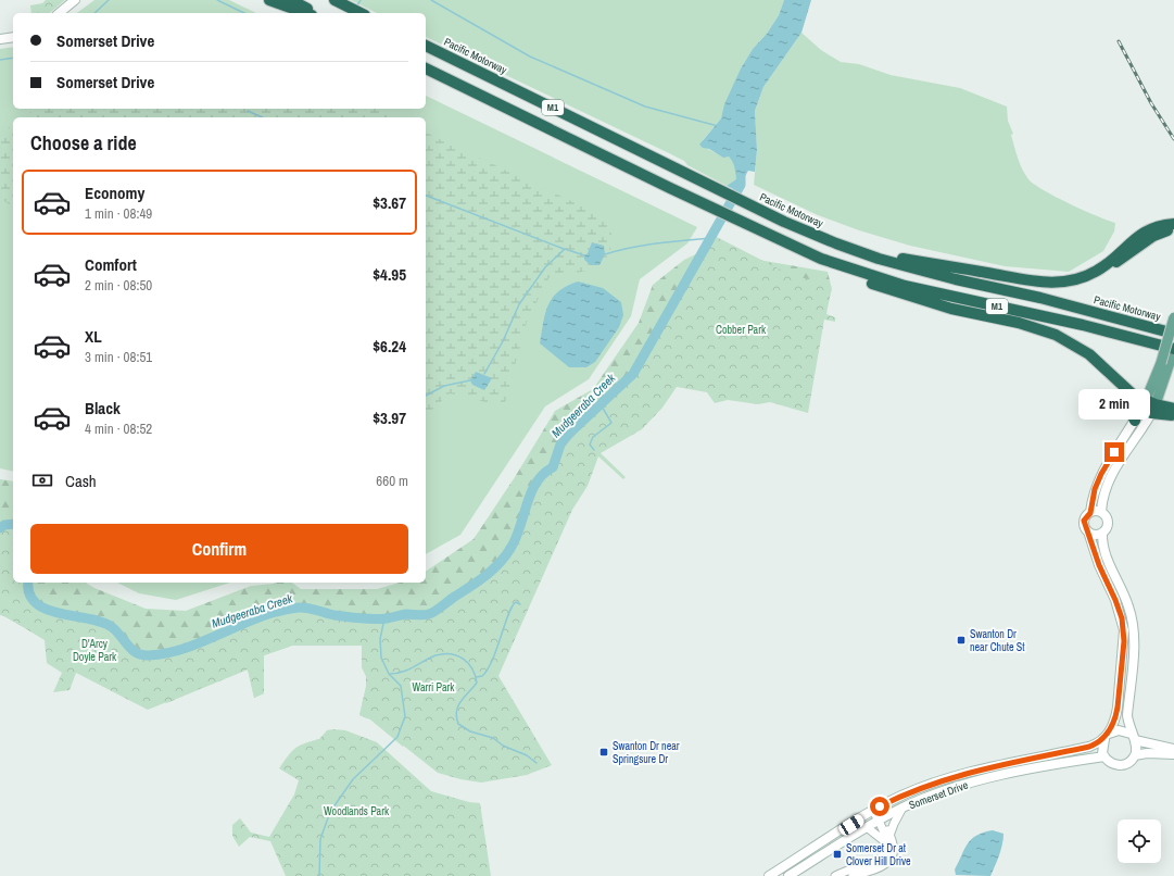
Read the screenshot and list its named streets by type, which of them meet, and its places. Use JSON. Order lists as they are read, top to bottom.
{
  "streets": {
    "highway": ["Pacific Motorway", "M1"],
    "main road": ["Somerset Drive"]
  },
  "water": ["Mudgeeraba Creek"],
  "parks": [
    "Cobber Park",
    "D'Arcy Doyle Park",
    "Warri Park",
    "Woodlands Park"
  ],
  "places": {
    "transit": ["Swanton Dr near Chute St", "Swanton Dr near Springsure Dr", "Somerset Dr at Clover Hill Drive"]
  },
  "page": {
    "banner": ["Somerset Drive", "Somerset Drive"],
    "heading": "Choose a ride",
    "list": [
      {
        "name": "Economy",
        "note": "1 min · 08:49",
        "value": "$3.67"
      },
      {
        "name": "Comfort",
        "note": "2 min · 08:50",
        "value": "$4.95"
      },
      {
        "name": "XL",
        "note": "3 min · 08:51",
        "value": "$6.24"
      },
      {
        "name": "Black",
        "note": "4 min · 08:52",
        "value": "$3.97"
      }
    ],
    "bubble": "2 min",
    "pay": ["Cash", "660 m"],
    "buttons": "Confirm"
  }
}
